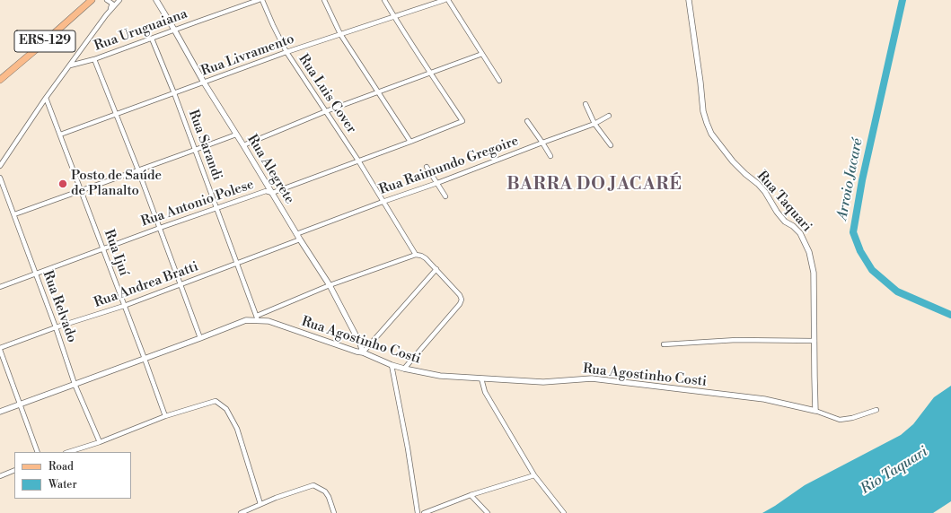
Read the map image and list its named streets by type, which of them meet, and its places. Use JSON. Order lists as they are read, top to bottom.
{
  "streets": {
    "main road": ["ERS-129"],
    "street": [
      "Rua Uruguaiana",
      "Rua Livramento",
      "Rua Luis Cover",
      "Rua Sarandi",
      "Rua Raimundo Gregoire",
      "Rua Alegrete",
      "Rua Taquari",
      "Rua Antonio Polese",
      "Rua Ijuí",
      "Rua Andrea Bratti",
      "Rua Relvado",
      "Rua Agostinho Costi"
    ]
  },
  "crossings": [
    ["Rua Uruguaiana", "Rua Sarandi"],
    ["Rua Uruguaiana", "Rua Alegrete"],
    ["Rua Livramento", "Rua Luis Cover"],
    ["Rua Livramento", "Rua Sarandi"],
    ["Rua Livramento", "Rua Alegrete"],
    ["Rua Livramento", "Rua Ijuí"],
    ["Rua Luis Cover", "Rua Raimundo Gregoire"],
    ["Rua Luis Cover", "Rua Antonio Polese"],
    ["Rua Sarandi", "Rua Antonio Polese"],
    ["Rua Sarandi", "Rua Andrea Bratti"],
    ["Rua Sarandi", "Rua Agostinho Costi"],
    ["Rua Raimundo Gregoire", "Rua Alegrete"],
    ["Rua Alegrete", "Rua Antonio Polese"],
    ["Rua Alegrete", "Rua Andrea Bratti"],
    ["Rua Alegrete", "Rua Agostinho Costi"],
    ["Rua Taquari", "Rua Agostinho Costi"],
    ["Rua Antonio Polese", "Rua Ijuí"],
    ["Rua Antonio Polese", "Rua Relvado"],
    ["Rua Ijuí", "Rua Andrea Bratti"],
    ["Rua Ijuí", "Rua Agostinho Costi"],
    ["Rua Andrea Bratti", "Rua Relvado"],
    ["Rua Relvado", "Rua Agostinho Costi"]
  ],
  "districts": ["BARRA DO JACARÉ"],
  "water": ["Arroio Jacaré", "Rio Taquari"],
  "places": ["Posto de Saúde de Planalto"],
  "legend": ["Road", "Water"]
}
